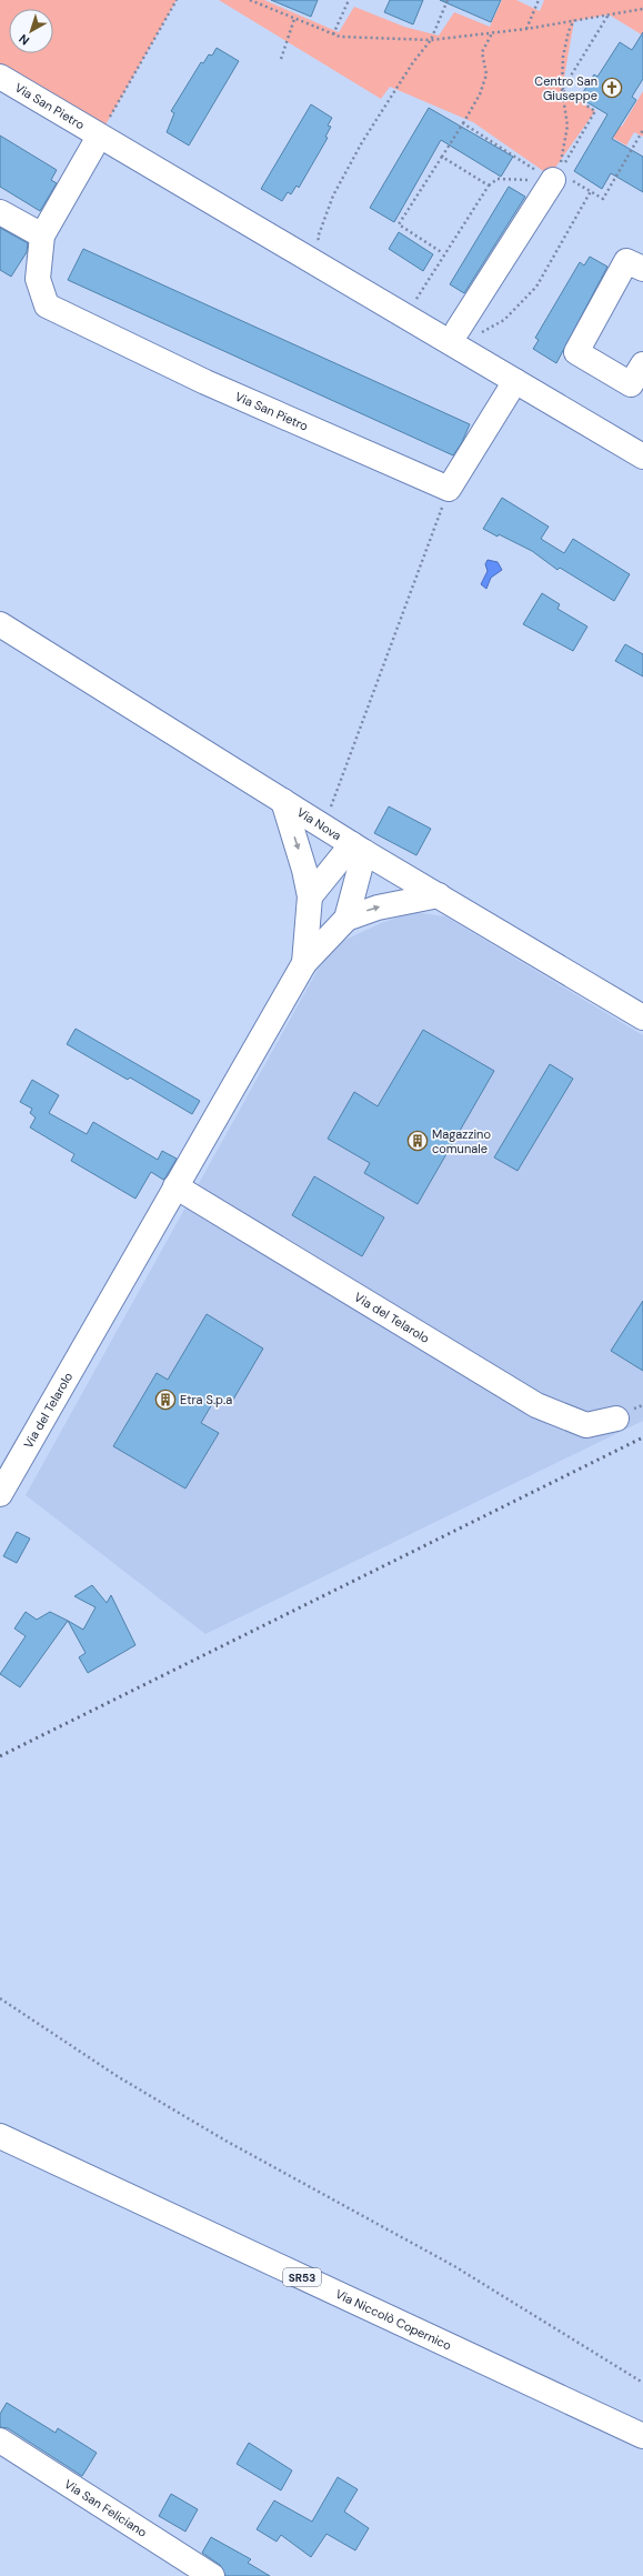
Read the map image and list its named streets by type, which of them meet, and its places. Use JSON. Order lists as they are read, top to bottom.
{
  "streets": {
    "main road": [
      "Via San Pietro",
      "Via Nova",
      "Via del Telarolo",
      "SR53",
      "Via Niccolò Copernico",
      "Via San Feliciano"
    ]
  },
  "places": {
    "church": ["Centro San Giuseppe"],
    "building": ["Magazzino comunale", "Etra S.p.a"]
  },
  "north": "bottom left"
}
